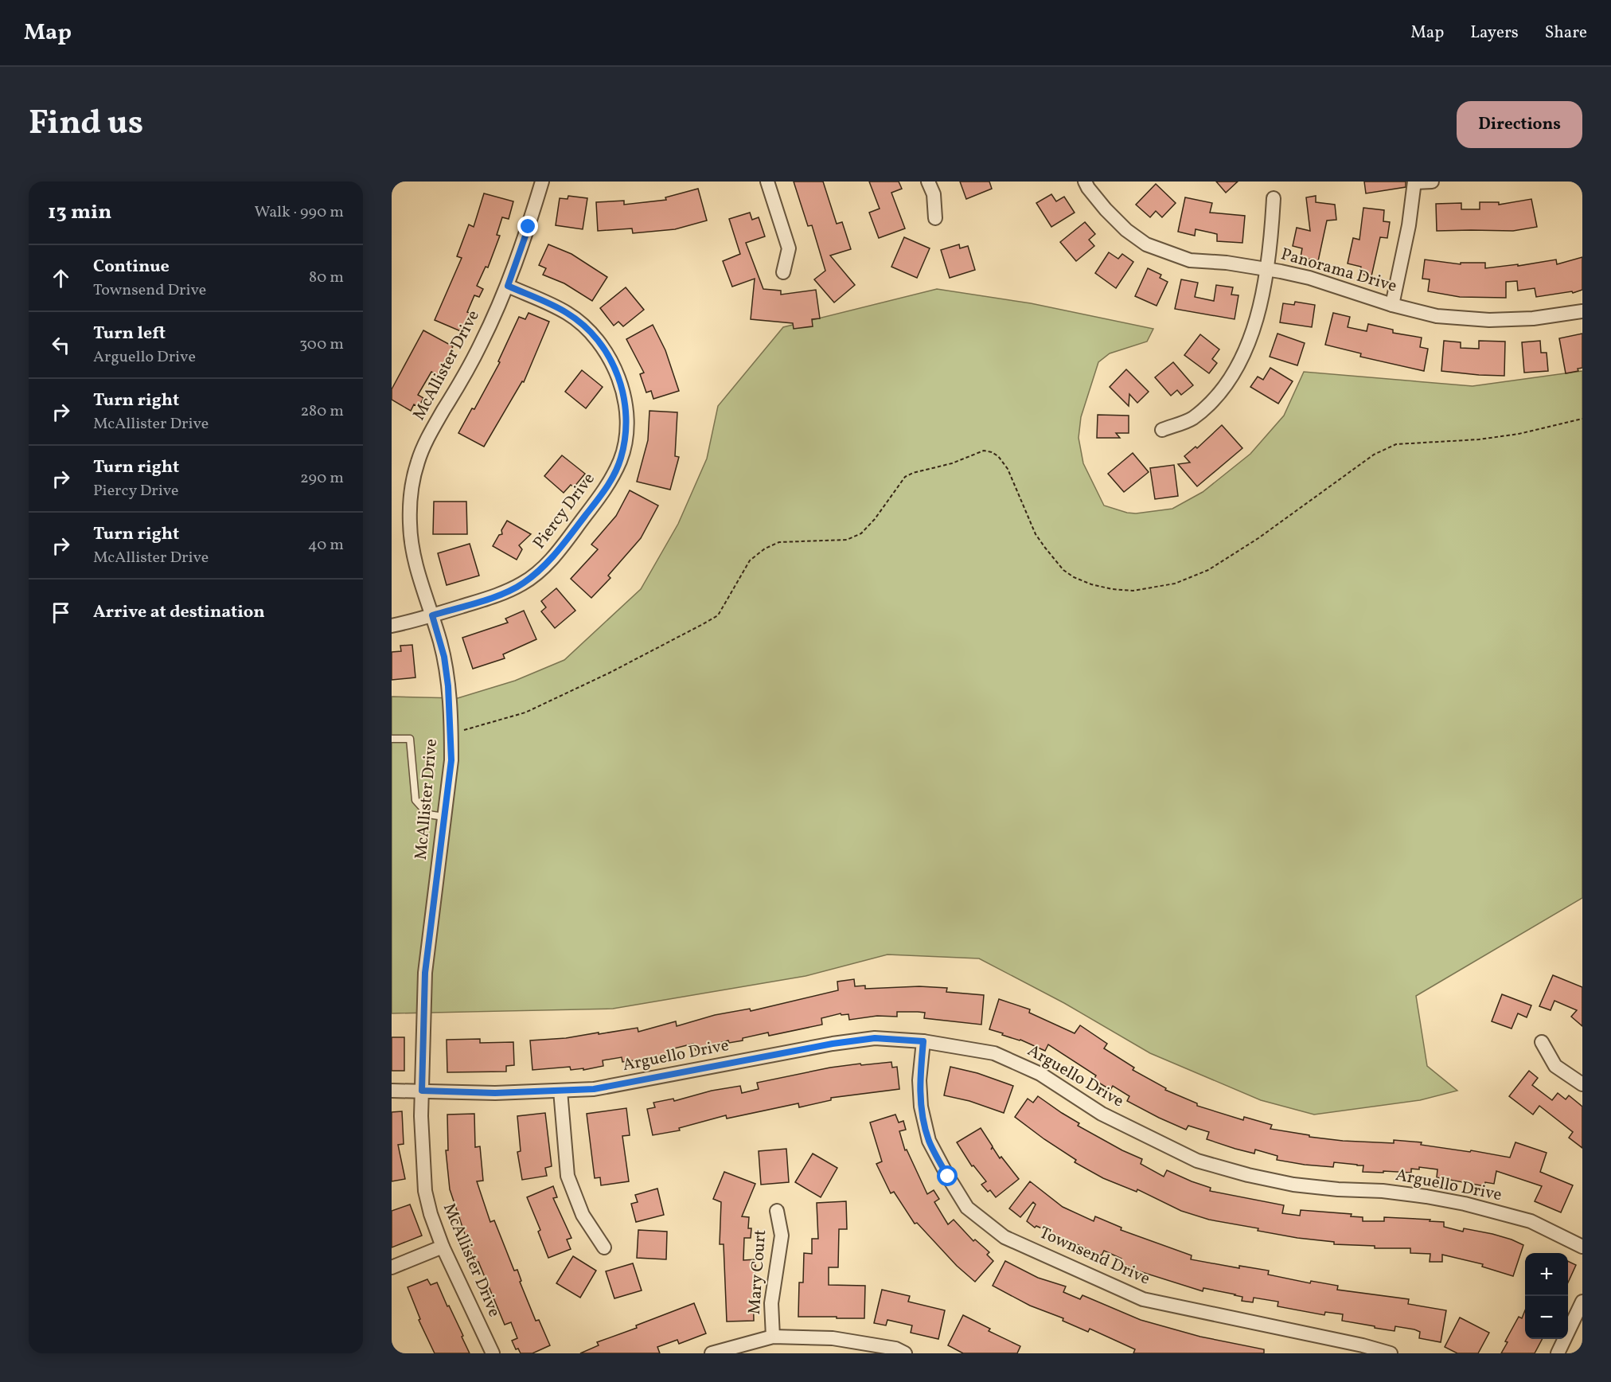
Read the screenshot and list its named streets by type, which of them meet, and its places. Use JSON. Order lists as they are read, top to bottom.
{
  "streets": {
    "street": [
      "Panorama Drive",
      "McAllister Drive",
      "Piercy Drive",
      "Arguello Drive",
      "Townsend Drive",
      "Mary Court"
    ]
  },
  "crossings": [
    ["McAllister Drive", "Piercy Drive"],
    ["McAllister Drive", "Arguello Drive"],
    ["Arguello Drive", "Townsend Drive"]
  ],
  "page": {
    "header": "Map",
    "nav": ["Map", "Layers", "Share"],
    "title": "Find us",
    "buttons": "Directions",
    "heading": ["13 min", "Walk · 990 m"],
    "list": [
      ["Continue", "Townsend Drive", "80 m"],
      ["Turn left", "Arguello Drive", "300 m"],
      ["Turn right", "McAllister Drive", "280 m"],
      ["Turn right", "Piercy Drive", "290 m"],
      ["Turn right", "McAllister Drive", "40 m"],
      "Arrive at destination"
    ],
    "map_buttons": ["+", "−"]
  }
}
